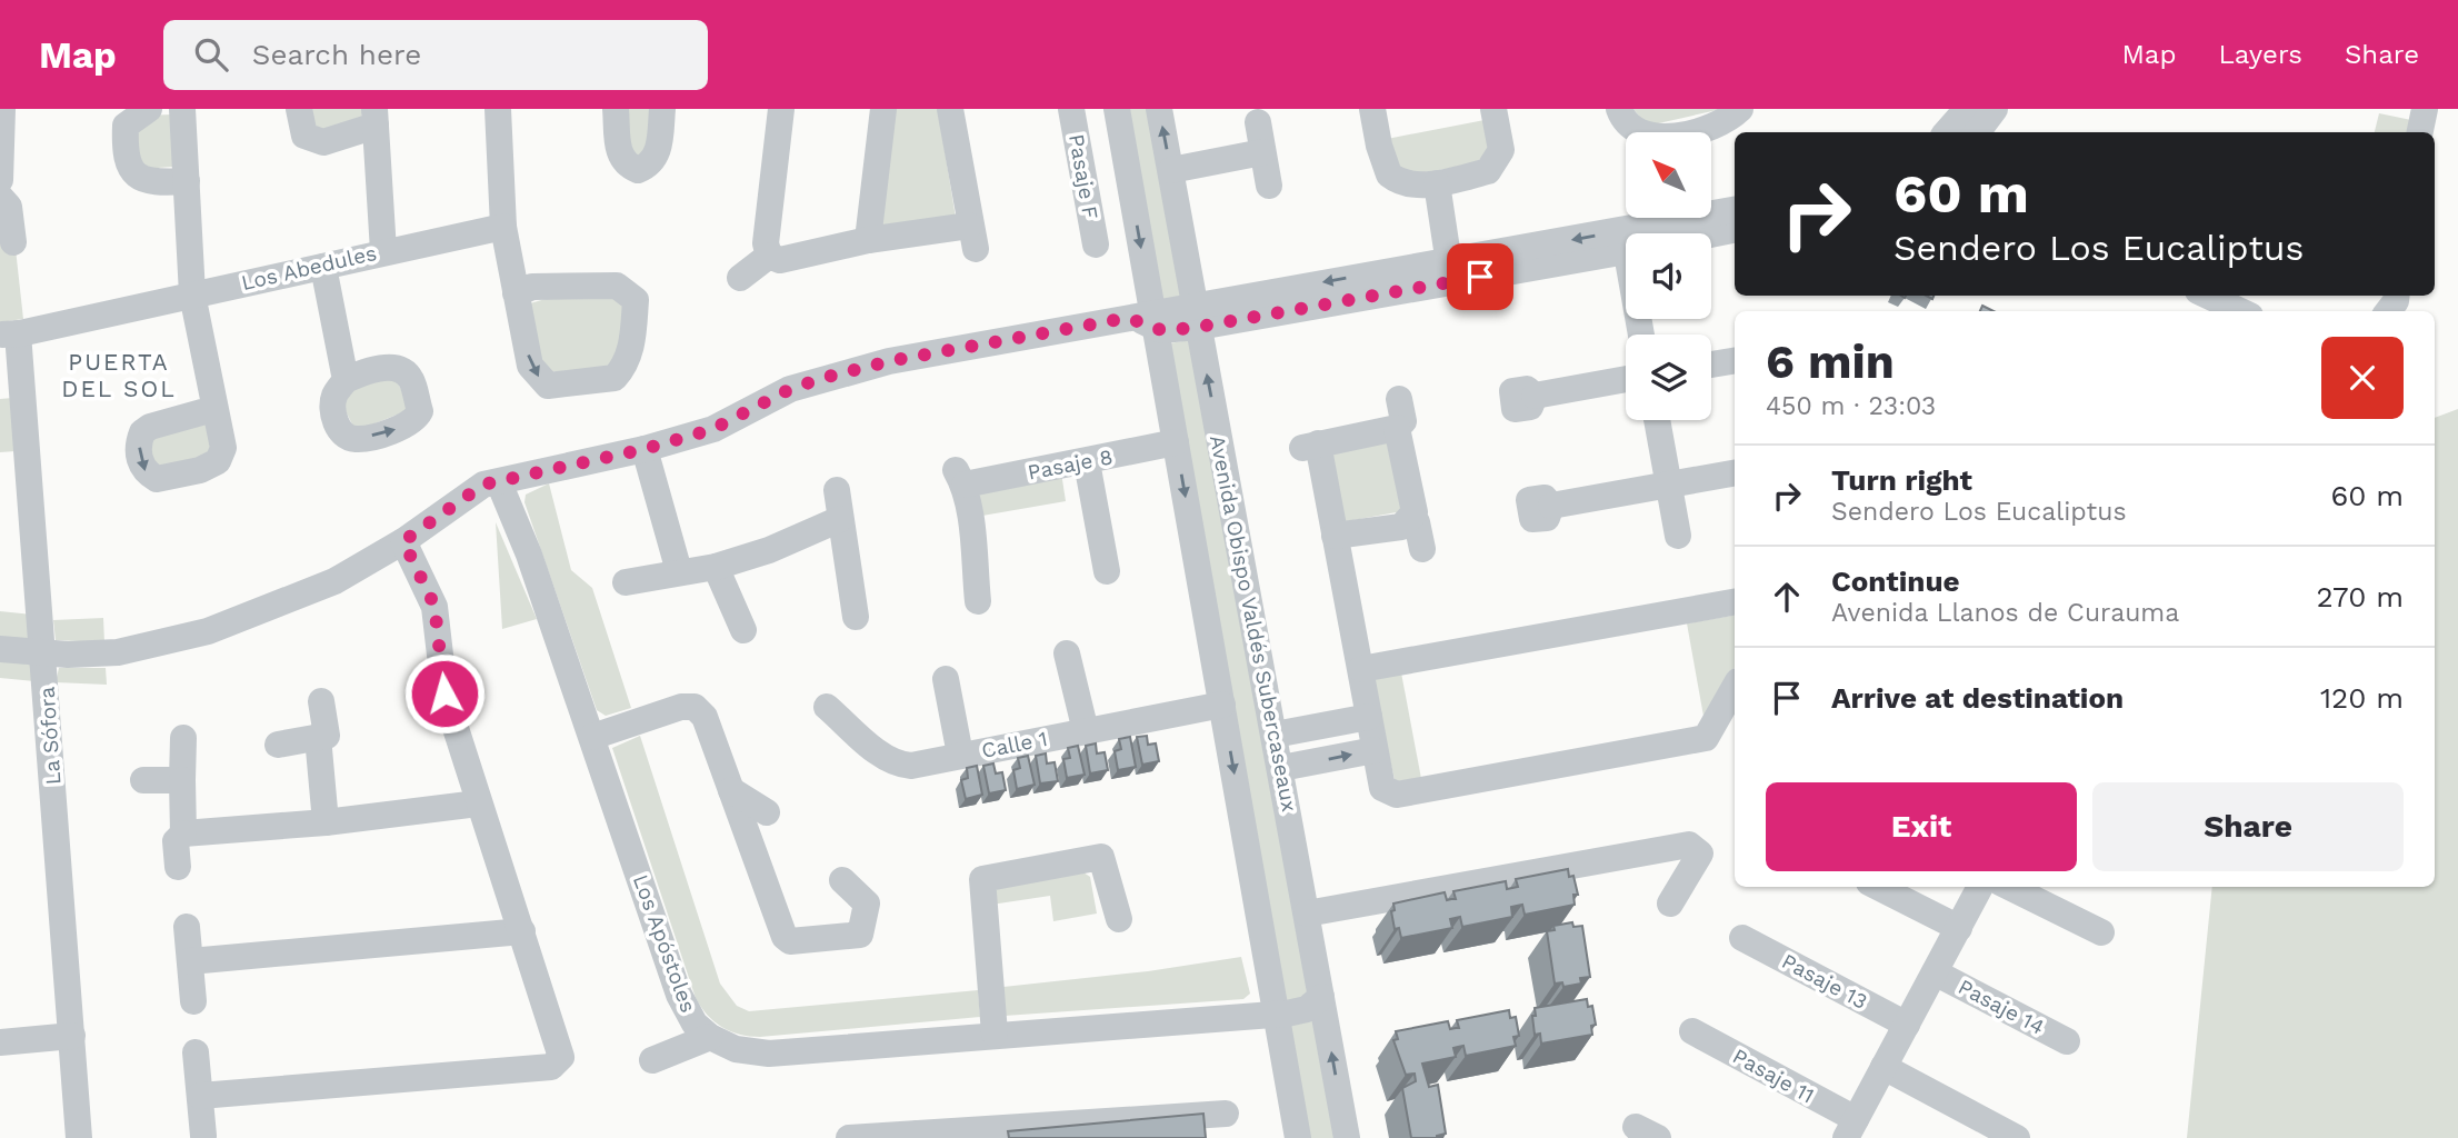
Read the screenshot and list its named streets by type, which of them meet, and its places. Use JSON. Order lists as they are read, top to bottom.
{
  "streets": {
    "street": [
      "Pasaje F",
      "Los Abedules",
      "Pasaje 8",
      "Avenida Obispo Valdés Subercaseaux",
      "La Sófora",
      "Calle 1",
      "Los Apóstoles",
      "Pasaje 13",
      "Pasaje 14",
      "Pasaje 11"
    ]
  },
  "crossings": [
    ["Los Abedules", "La Sófora"],
    ["Pasaje 8", "Avenida Obispo Valdés Subercaseaux"],
    ["Avenida Obispo Valdés Subercaseaux", "Calle 1"],
    ["Avenida Obispo Valdés Subercaseaux", "Los Apóstoles"]
  ],
  "districts": ["PUERTA DEL SOL"],
  "north": "top left",
  "page": {
    "header": "Map",
    "search": "Search here",
    "nav": ["Map", "Layers", "Share"],
    "turn": ["60 m", "Sendero Los Eucaliptus"],
    "heading": ["6 min", "450 m · 23:03"],
    "list": [
      {
        "name": "Turn right",
        "note": "Sendero Los Eucaliptus",
        "value": "60 m"
      },
      {
        "name": "Continue",
        "note": "Avenida Llanos de Curauma",
        "value": "270 m"
      },
      {
        "name": "Arrive at destination",
        "value": "120 m"
      }
    ],
    "buttons": ["Exit", "Share"]
  }
}
